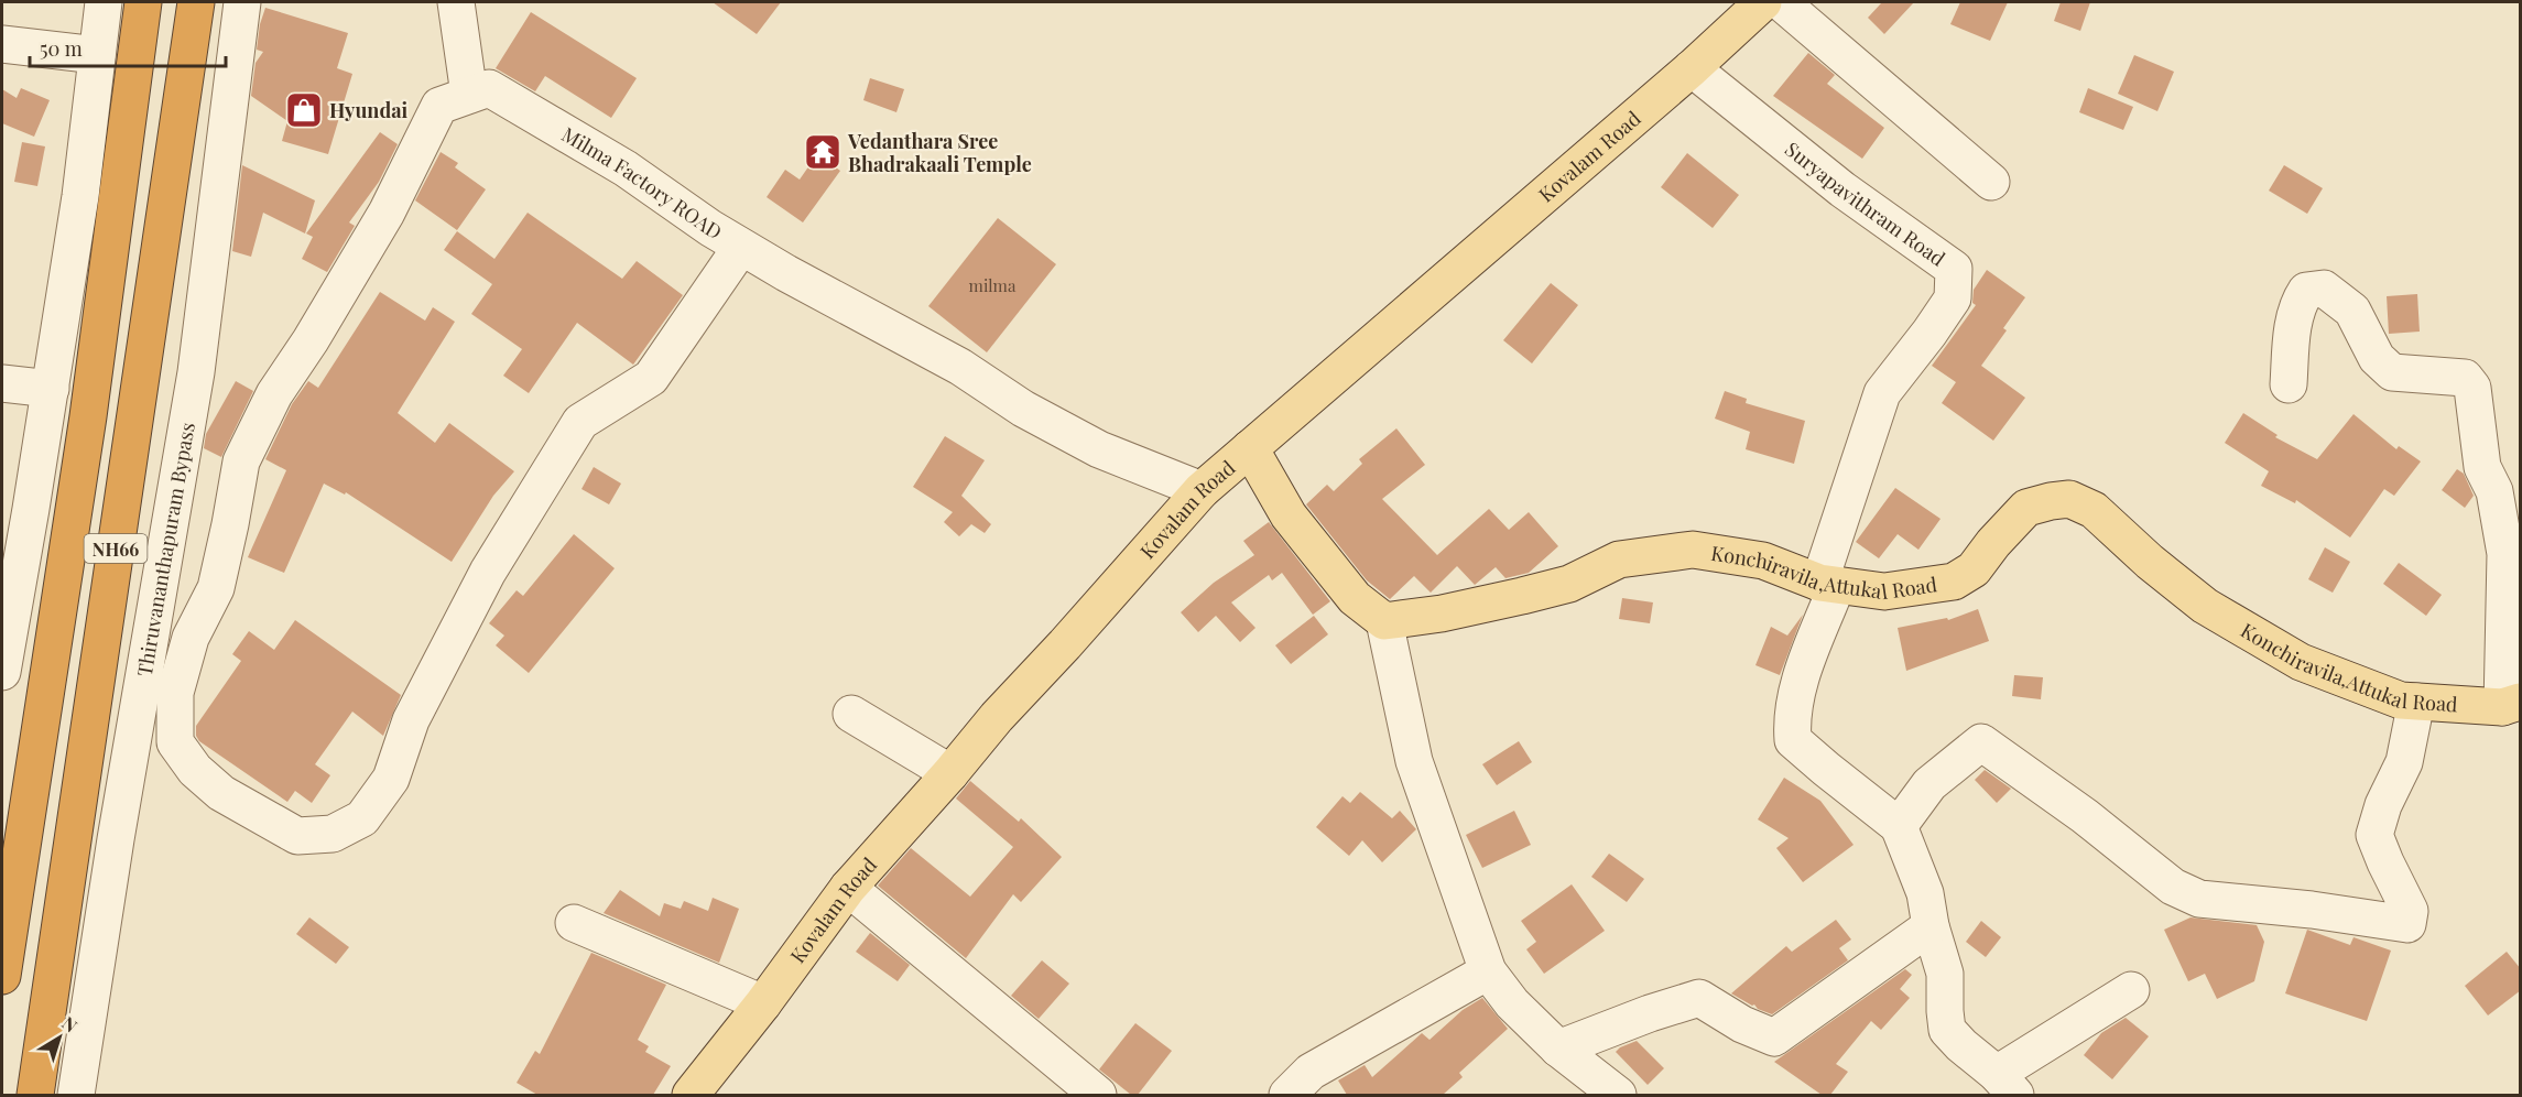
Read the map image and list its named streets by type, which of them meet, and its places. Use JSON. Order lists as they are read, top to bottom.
{
  "streets": {
    "highway": ["NH66"],
    "main road": ["Kovalam Road", "Konchiravila,Attukal Road"],
    "street": ["Milma Factory ROAD", "Suryapavithram Road", "Thiruvananthapuram Bypass"]
  },
  "crossings": [
    ["Kovalam Road", "Milma Factory ROAD"],
    ["Kovalam Road", "Suryapavithram Road"],
    ["Suryapavithram Road", "Konchiravila,Attukal Road"]
  ],
  "places": {
    "shop": ["Hyundai"],
    "temple": ["Vedanthara Sree Bhadrakaali Temple"]
  },
  "house_numbers": ["milma"],
  "scale_bar": "50 m",
  "north": "top right"
}
